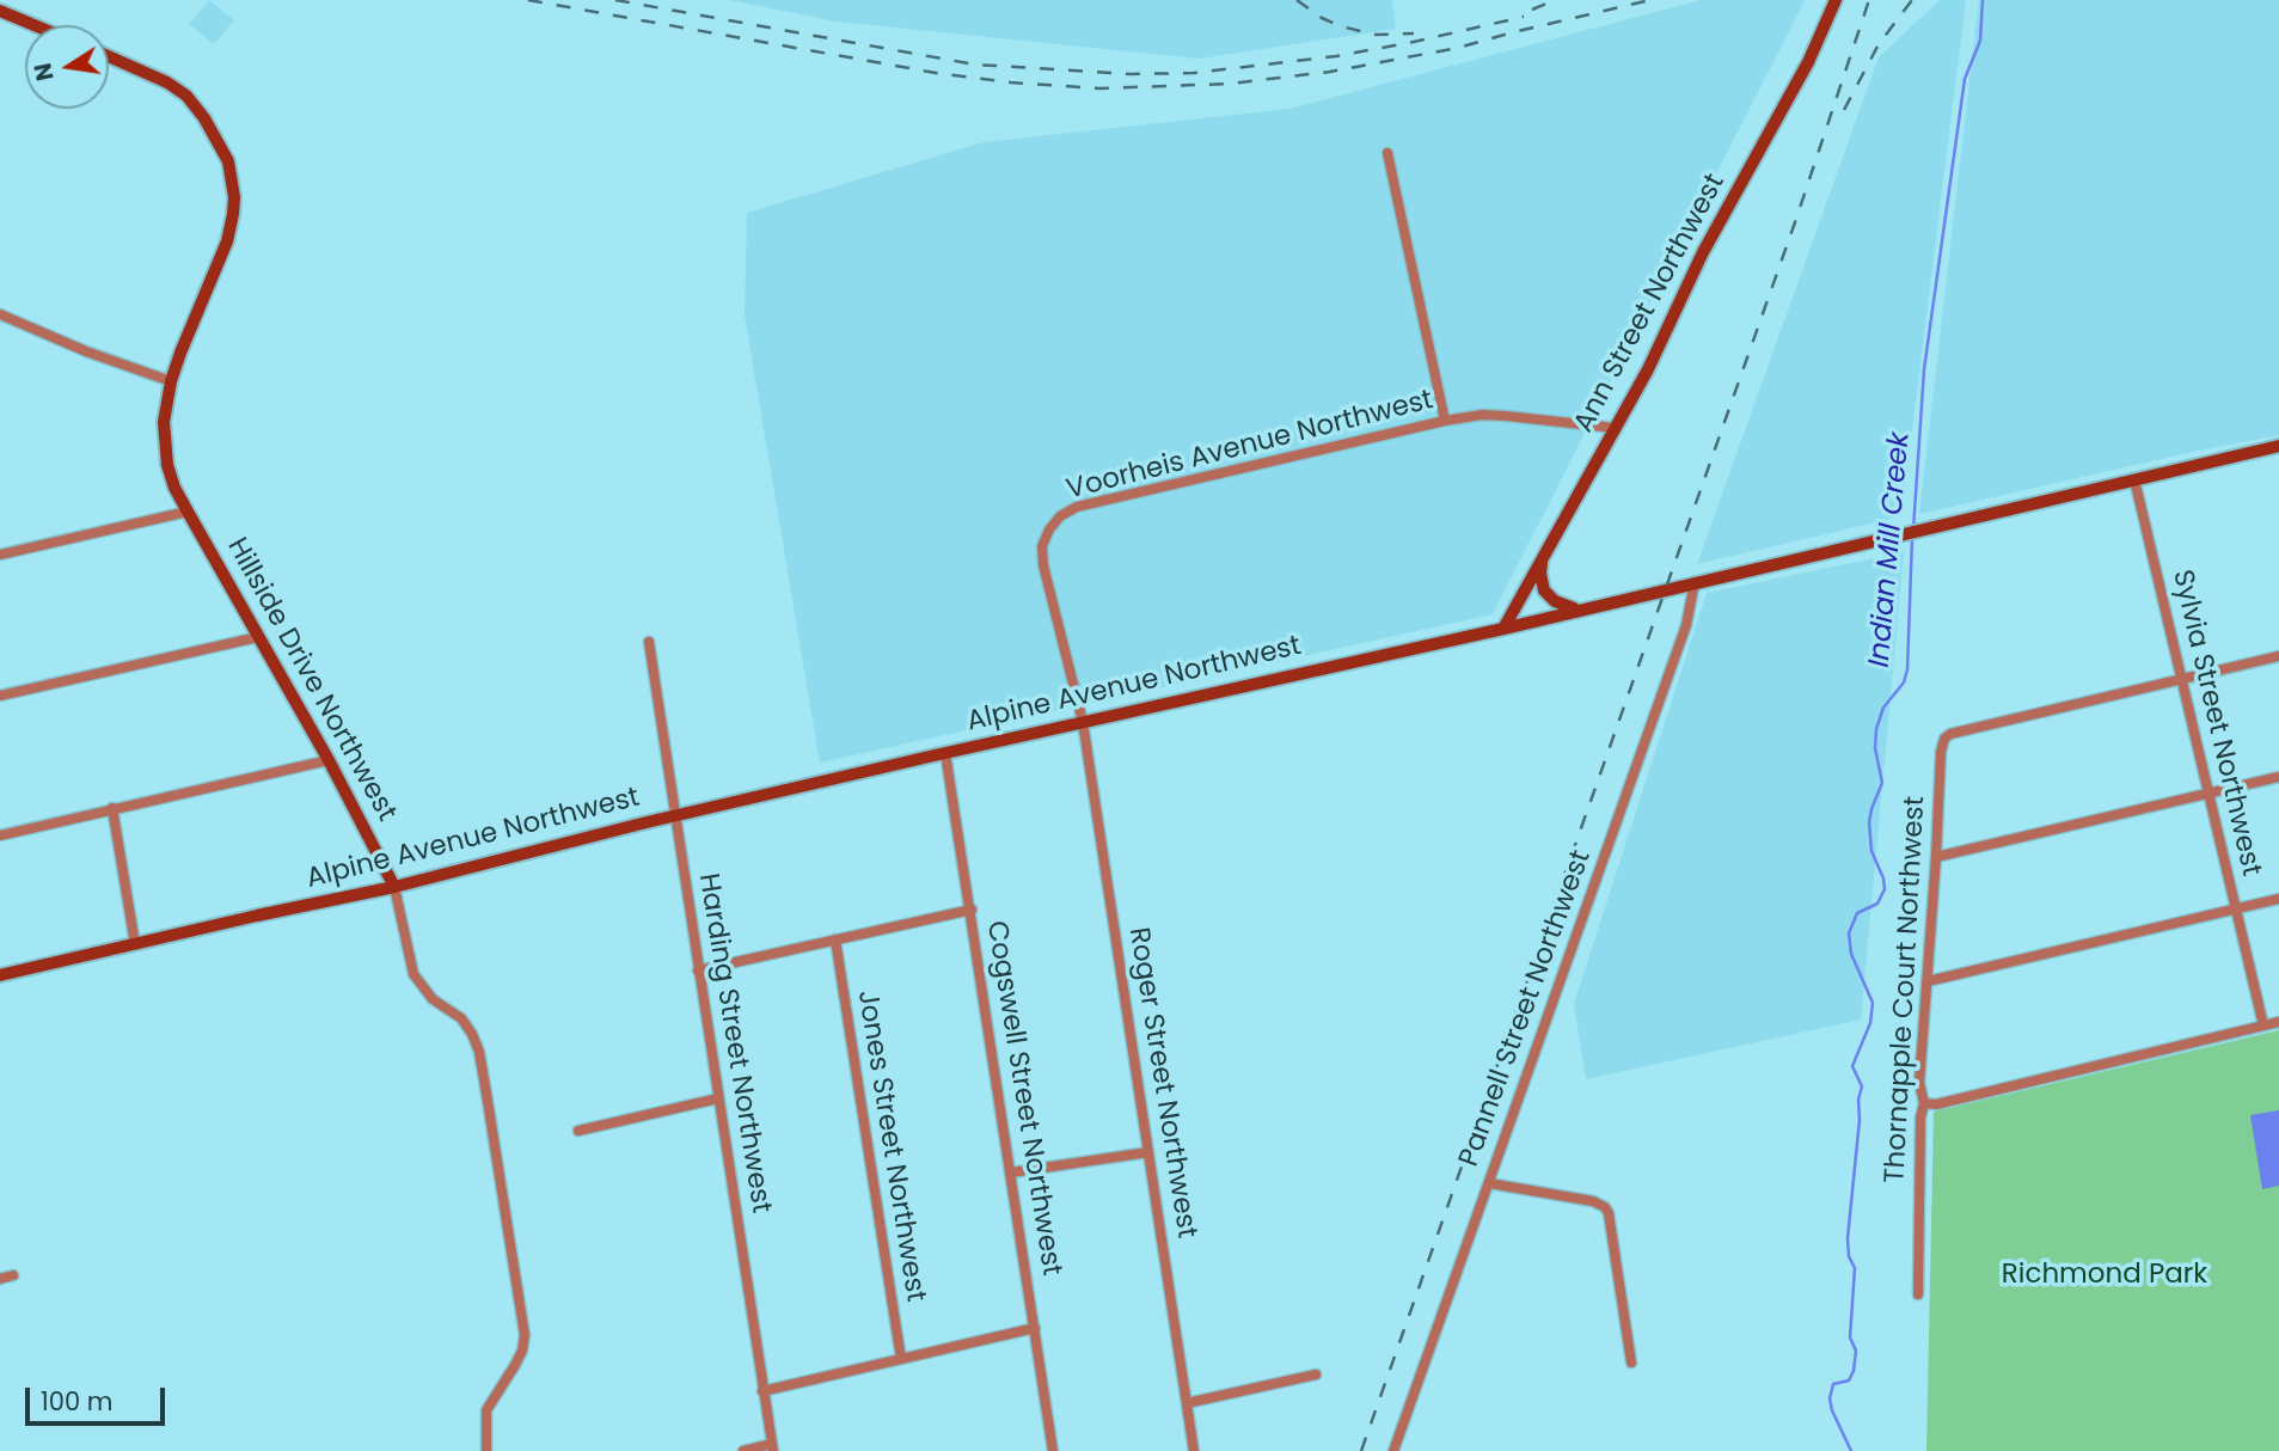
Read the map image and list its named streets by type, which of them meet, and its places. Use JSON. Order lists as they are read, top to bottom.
{
  "streets": {
    "main road": ["Ann Street Northwest", "Hillside Drive Northwest", "Alpine Avenue Northwest"],
    "street": [
      "Voorheis Avenue Northwest",
      "Sylvia Street Northwest",
      "Thornapple Court Northwest",
      "Pannell Street Northwest",
      "Harding Street Northwest",
      "Roger Street Northwest",
      "Cogswell Street Northwest",
      "Jones Street Northwest"
    ]
  },
  "crossings": [
    ["Ann Street Northwest", "Voorheis Avenue Northwest"],
    ["Ann Street Northwest", "Alpine Avenue Northwest"],
    ["Voorheis Avenue Northwest", "Alpine Avenue Northwest"],
    ["Voorheis Avenue Northwest", "Roger Street Northwest"],
    ["Hillside Drive Northwest", "Alpine Avenue Northwest"],
    ["Alpine Avenue Northwest", "Sylvia Street Northwest"],
    ["Alpine Avenue Northwest", "Pannell Street Northwest"],
    ["Alpine Avenue Northwest", "Harding Street Northwest"],
    ["Alpine Avenue Northwest", "Roger Street Northwest"],
    ["Alpine Avenue Northwest", "Cogswell Street Northwest"],
    ["Sylvia Street Northwest", "Thornapple Court Northwest"]
  ],
  "water": ["Indian Mill Creek"],
  "parks": ["Richmond Park"],
  "scale_bar": "100 m",
  "north": "left"
}
